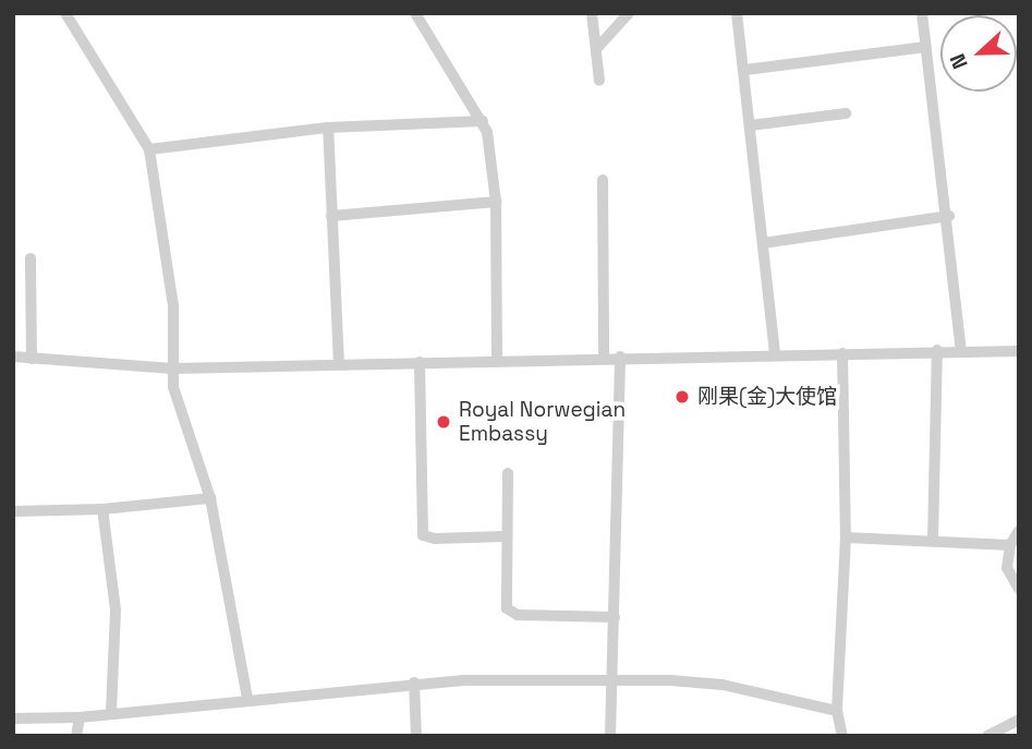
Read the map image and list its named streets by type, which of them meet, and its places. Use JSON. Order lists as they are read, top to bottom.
{
  "places": ["刚果(金)大使馆", "Royal Norwegian Embassy"],
  "north": "left"
}
